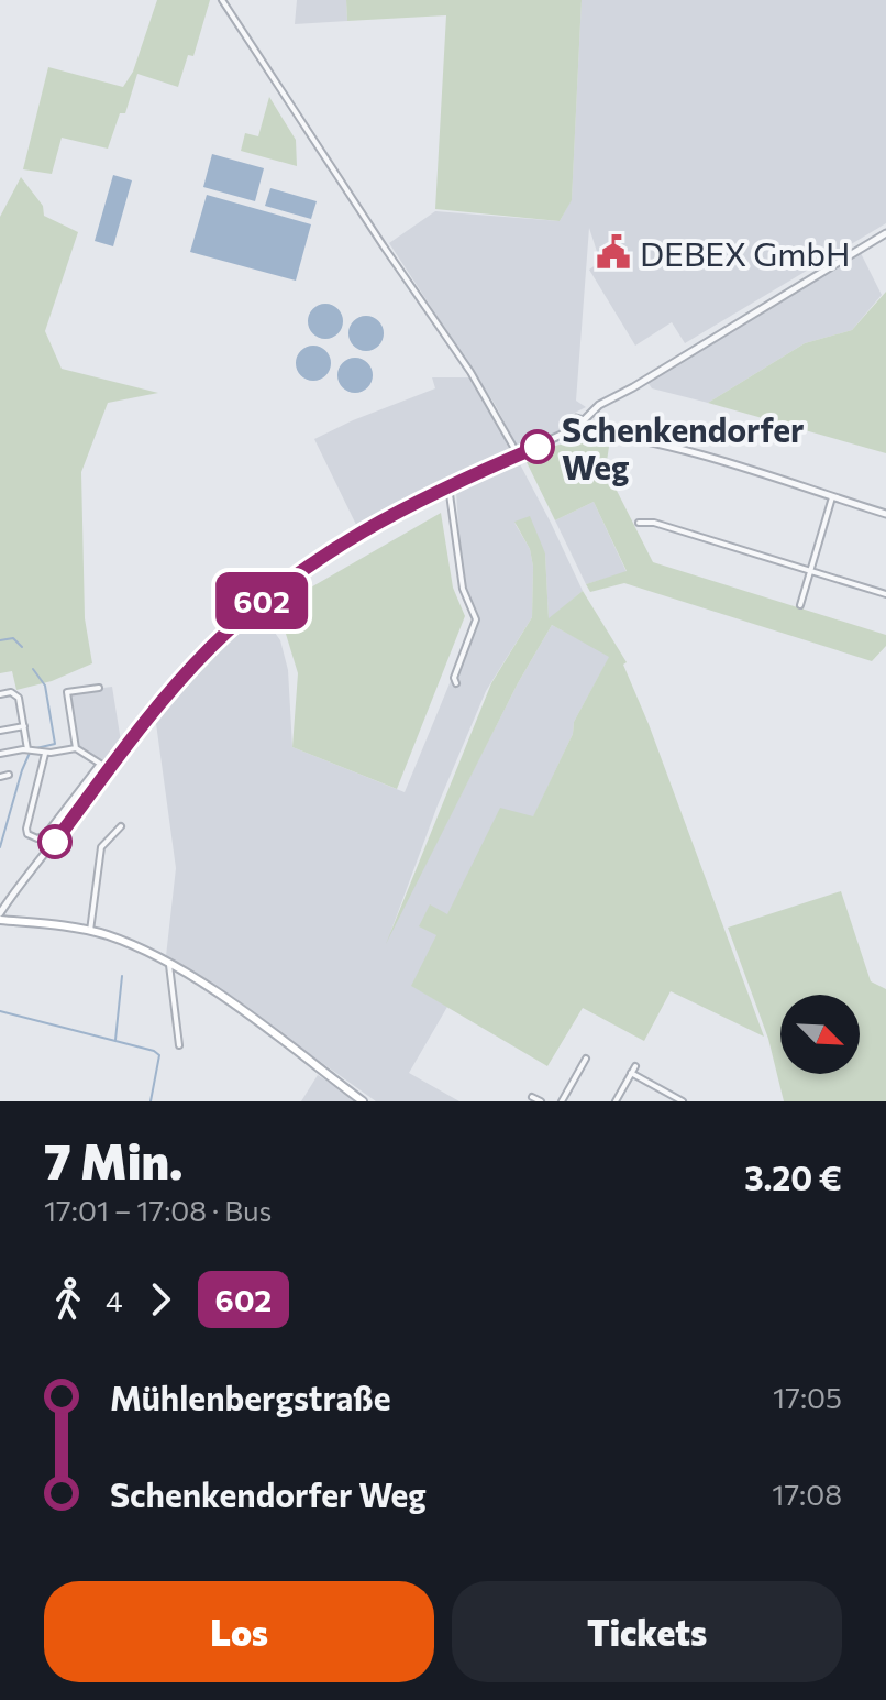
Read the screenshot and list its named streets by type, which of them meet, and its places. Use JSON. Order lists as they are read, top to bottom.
{
  "places": {
    "public building": ["DEBEX GmbH"],
    "other": ["Schenkendorfer Weg"]
  },
  "lines": ["bus line 602"],
  "north": "bottom right",
  "page": {
    "on_map": "602",
    "heading": ["7 Min.", "17:01 – 17:08 · Bus", "3.20 €"],
    "legs": ["4", "602"],
    "list": [
      {
        "name": "Mühlenbergstraße",
        "value": "17:05"
      },
      {
        "name": "Schenkendorfer Weg",
        "value": "17:08"
      }
    ],
    "buttons": ["Los", "Tickets"]
  }
}
